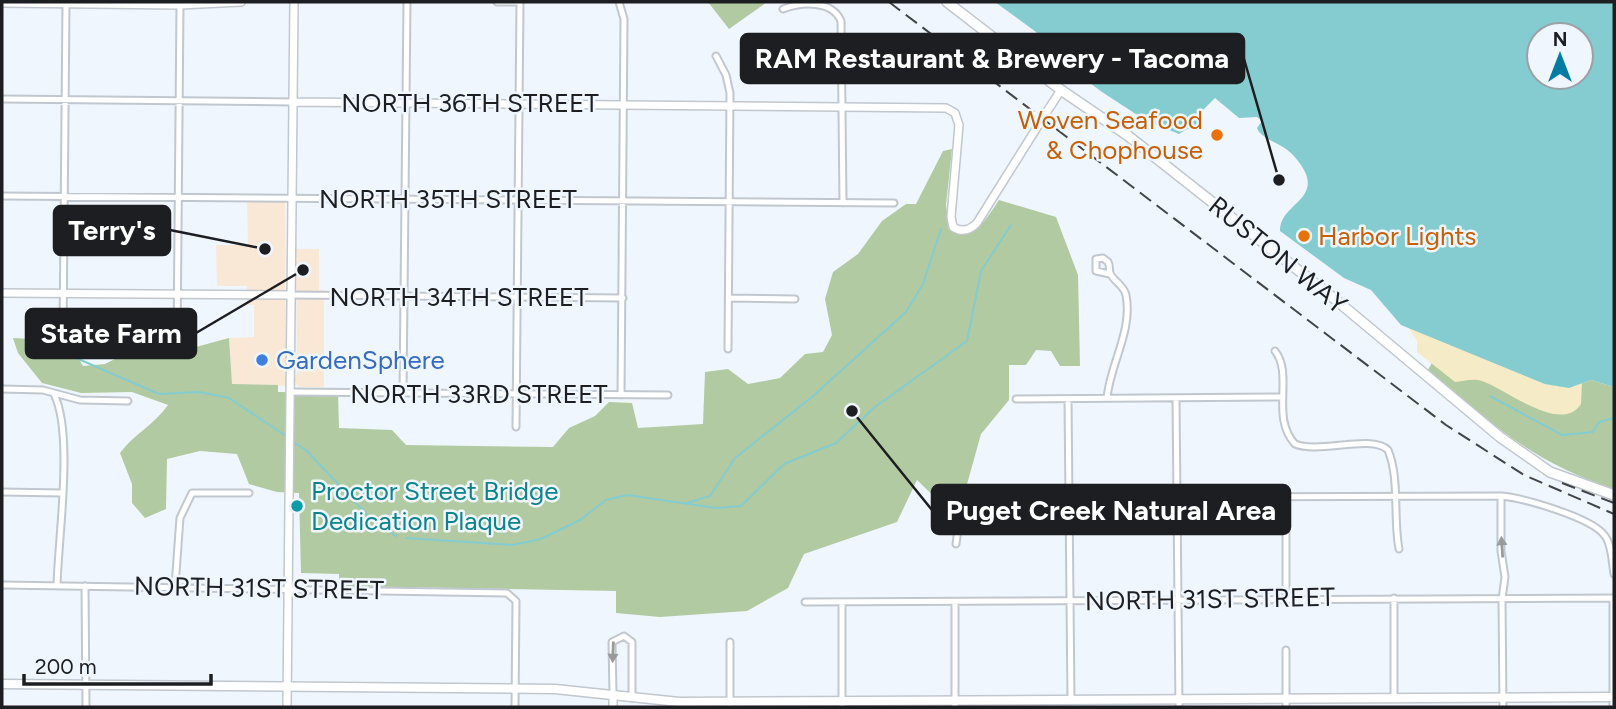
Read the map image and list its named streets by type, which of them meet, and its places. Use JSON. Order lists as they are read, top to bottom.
{
  "streets": {
    "main road": ["RUSTON WAY"],
    "street": [
      "NORTH 36TH STREET",
      "NORTH 35TH STREET",
      "NORTH 34TH STREET",
      "NORTH 33RD STREET",
      "NORTH 31ST STREET"
    ]
  },
  "crossings": [
    ["NORTH 36TH STREET", "RUSTON WAY"]
  ],
  "places": [
    "Woven Seafood & Chophouse",
    "RAM Restaurant & Brewery - Tacoma",
    "Harbor Lights",
    "Terry's",
    "State Farm",
    "GardenSphere",
    "Puget Creek Natural Area",
    "Proctor Street Bridge Dedication Plaque"
  ],
  "scale_bar": "200 m",
  "north": "top"
}
